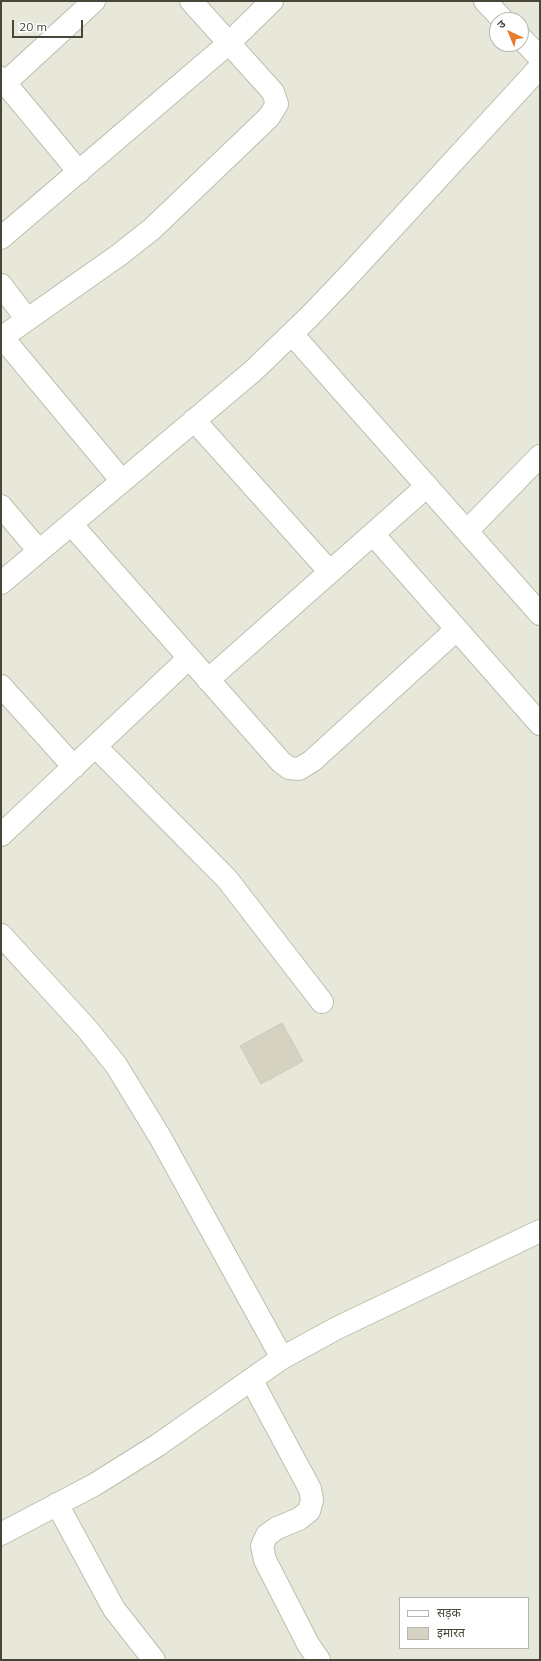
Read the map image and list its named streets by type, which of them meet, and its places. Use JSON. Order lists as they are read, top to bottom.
{
  "legend": ["सड़क", "इमारत"],
  "scale_bar": "20 m",
  "north": "top left"
}
